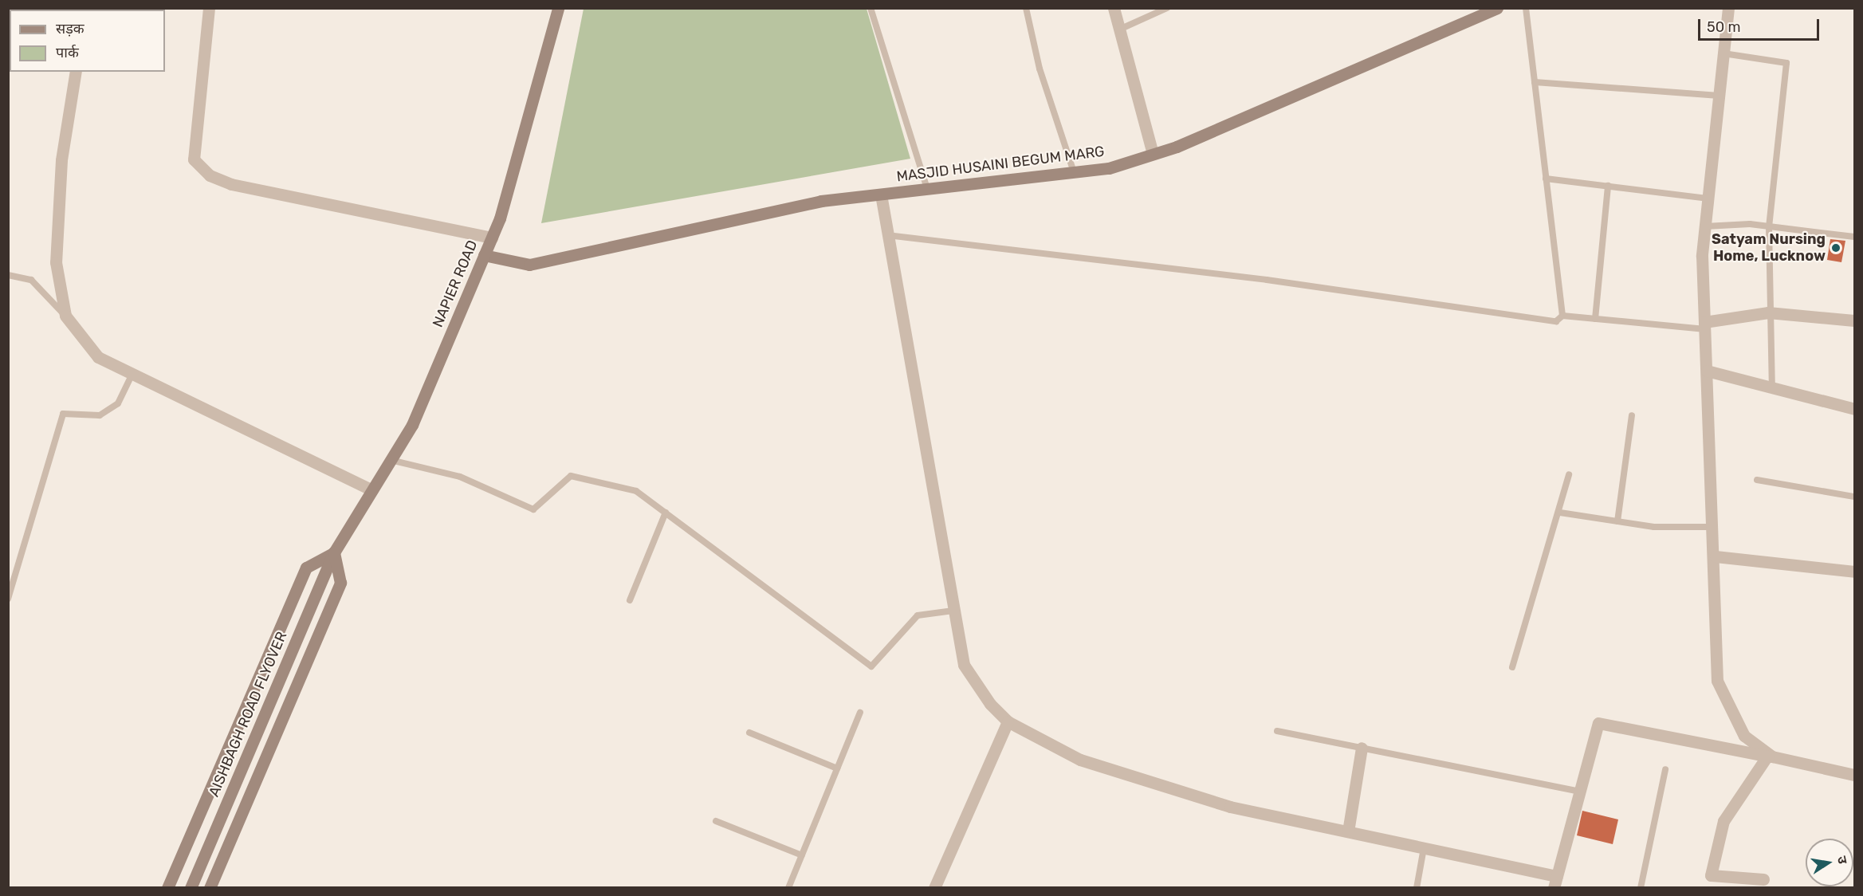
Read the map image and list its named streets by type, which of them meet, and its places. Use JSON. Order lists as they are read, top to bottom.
{
  "streets": {
    "street": ["MASJID HUSAINI BEGUM MARG", "NAPIER ROAD", "AISHBAGH ROAD FLYOVER"]
  },
  "crossings": [
    ["MASJID HUSAINI BEGUM MARG", "NAPIER ROAD"],
    ["NAPIER ROAD", "AISHBAGH ROAD FLYOVER"]
  ],
  "places": ["Satyam Nursing Home, Lucknow"],
  "legend": ["सड़क", "पार्क"],
  "scale_bar": "50 m",
  "north": "right"
}
